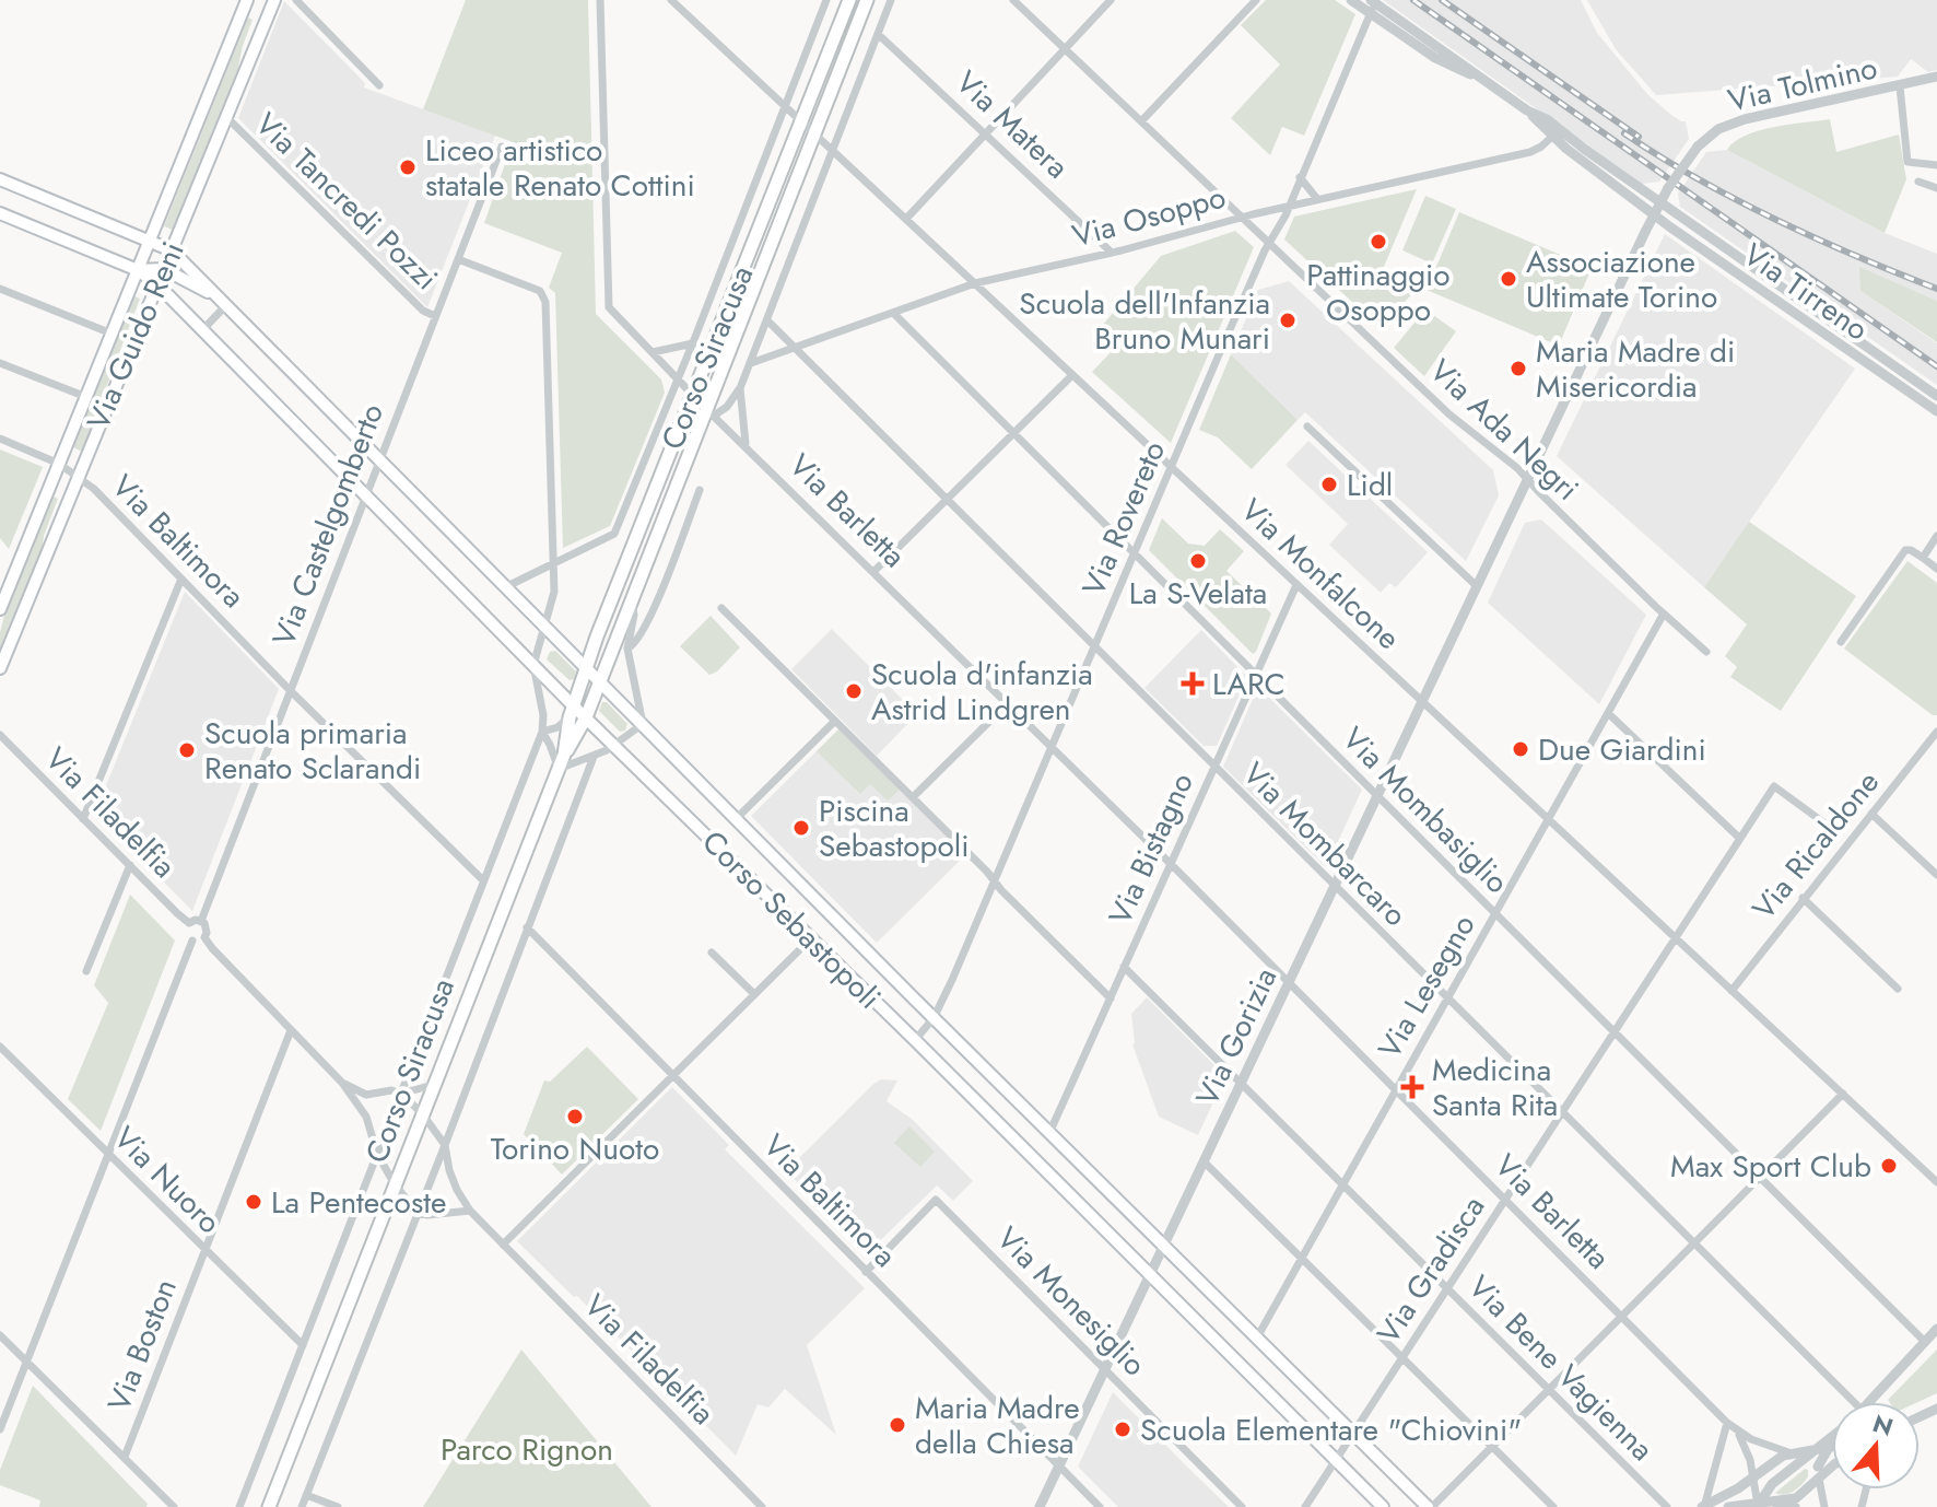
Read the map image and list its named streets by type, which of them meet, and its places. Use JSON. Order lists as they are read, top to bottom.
{
  "streets": {
    "main road": ["Via Guido Reni", "Corso Siracusa", "Corso Sebastopoli"],
    "street": [
      "Via Tolmino",
      "Via Matera",
      "Via Tancredi Pozzi",
      "Via Osoppo",
      "Via Tirreno",
      "Via Ada Negri",
      "Via Barletta",
      "Via Rovereto",
      "Via Castelgomberto",
      "Via Baltimora",
      "Via Monfalcone",
      "Via Mombasiglio",
      "Via Filadelfia",
      "Via Mombarcaro",
      "Via Ricaldone",
      "Via Bistagno",
      "Via Lesegno",
      "Via Gorizia",
      "Via Nuoro",
      "Via Gradisca",
      "Via Monesiglio",
      "Via Boston",
      "Via Bene Vagienna"
    ]
  },
  "crossings": [
    ["Via Tolmino", "Via Tirreno"],
    ["Via Tolmino", "Via Gorizia"],
    ["Via Matera", "Via Osoppo"],
    ["Via Matera", "Corso Siracusa"],
    ["Via Tancredi Pozzi", "Via Guido Reni"],
    ["Via Tancredi Pozzi", "Via Castelgomberto"],
    ["Via Osoppo", "Via Tirreno"],
    ["Via Osoppo", "Corso Siracusa"],
    ["Via Osoppo", "Via Ada Negri"],
    ["Via Osoppo", "Via Rovereto"],
    ["Via Osoppo", "Via Monfalcone"],
    ["Via Osoppo", "Via Mombasiglio"],
    ["Via Osoppo", "Via Mombarcaro"],
    ["Via Tirreno", "Via Rovereto"],
    ["Via Tirreno", "Via Gorizia"],
    ["Via Guido Reni", "Via Baltimora"],
    ["Via Guido Reni", "Corso Sebastopoli"],
    ["Corso Siracusa", "Via Barletta"],
    ["Corso Siracusa", "Via Castelgomberto"],
    ["Corso Siracusa", "Via Baltimora"],
    ["Corso Siracusa", "Via Monfalcone"],
    ["Corso Siracusa", "Via Filadelfia"],
    ["Corso Siracusa", "Via Mombarcaro"],
    ["Corso Siracusa", "Corso Sebastopoli"],
    ["Corso Siracusa", "Via Nuoro"],
    ["Via Ada Negri", "Via Rovereto"],
    ["Via Ada Negri", "Via Lesegno"],
    ["Via Ada Negri", "Via Gorizia"],
    ["Via Barletta", "Via Rovereto"],
    ["Via Barletta", "Via Bistagno"],
    ["Via Barletta", "Via Lesegno"],
    ["Via Barletta", "Via Gorizia"],
    ["Via Barletta", "Via Gradisca"],
    ["Via Rovereto", "Via Monfalcone"],
    ["Via Rovereto", "Via Mombasiglio"],
    ["Via Rovereto", "Via Mombarcaro"],
    ["Via Rovereto", "Corso Sebastopoli"],
    ["Via Castelgomberto", "Via Baltimora"],
    ["Via Castelgomberto", "Via Filadelfia"],
    ["Via Castelgomberto", "Corso Sebastopoli"],
    ["Via Baltimora", "Via Gorizia"],
    ["Via Baltimora", "Via Monesiglio"],
    ["Via Monfalcone", "Via Ricaldone"],
    ["Via Monfalcone", "Via Bistagno"],
    ["Via Monfalcone", "Via Lesegno"],
    ["Via Monfalcone", "Via Gorizia"],
    ["Via Monfalcone", "Via Gradisca"],
    ["Via Mombasiglio", "Via Bistagno"],
    ["Via Mombasiglio", "Via Lesegno"],
    ["Via Mombasiglio", "Via Gorizia"],
    ["Via Mombasiglio", "Via Gradisca"],
    ["Via Mombarcaro", "Via Bistagno"],
    ["Via Mombarcaro", "Via Lesegno"],
    ["Via Mombarcaro", "Via Gorizia"],
    ["Via Mombarcaro", "Via Gradisca"],
    ["Via Bistagno", "Corso Sebastopoli"],
    ["Via Bistagno", "Via Bene Vagienna"],
    ["Corso Sebastopoli", "Via Lesegno"],
    ["Corso Sebastopoli", "Via Gorizia"],
    ["Corso Sebastopoli", "Via Gradisca"],
    ["Via Lesegno", "Via Bene Vagienna"],
    ["Via Gorizia", "Via Monesiglio"],
    ["Via Gorizia", "Via Bene Vagienna"],
    ["Via Nuoro", "Via Boston"],
    ["Via Gradisca", "Via Bene Vagienna"]
  ],
  "parks": ["Parco Rignon"],
  "places": {
    "other": [
      "Liceo artistico statale Renato Cottini",
      "Pattinaggio Osoppo",
      "Associazione Ultimate Torino",
      "Scuola dell'Infanzia Bruno Munari",
      "Maria Madre di Misericordia",
      "Lidl",
      "La S-Velata",
      "Scuola d'infanzia Astrid Lindgren",
      "Due Giardini",
      "Scuola primaria Renato Sclarandi",
      "Piscina Sebastopoli",
      "Torino Nuoto",
      "Max Sport Club",
      "La Pentecoste",
      "Maria Madre della Chiesa",
      "Scuola Elementare \"Chiovini\""
    ],
    "health": ["LARC", "Medicina Santa Rita"]
  },
  "north": "top"
}
